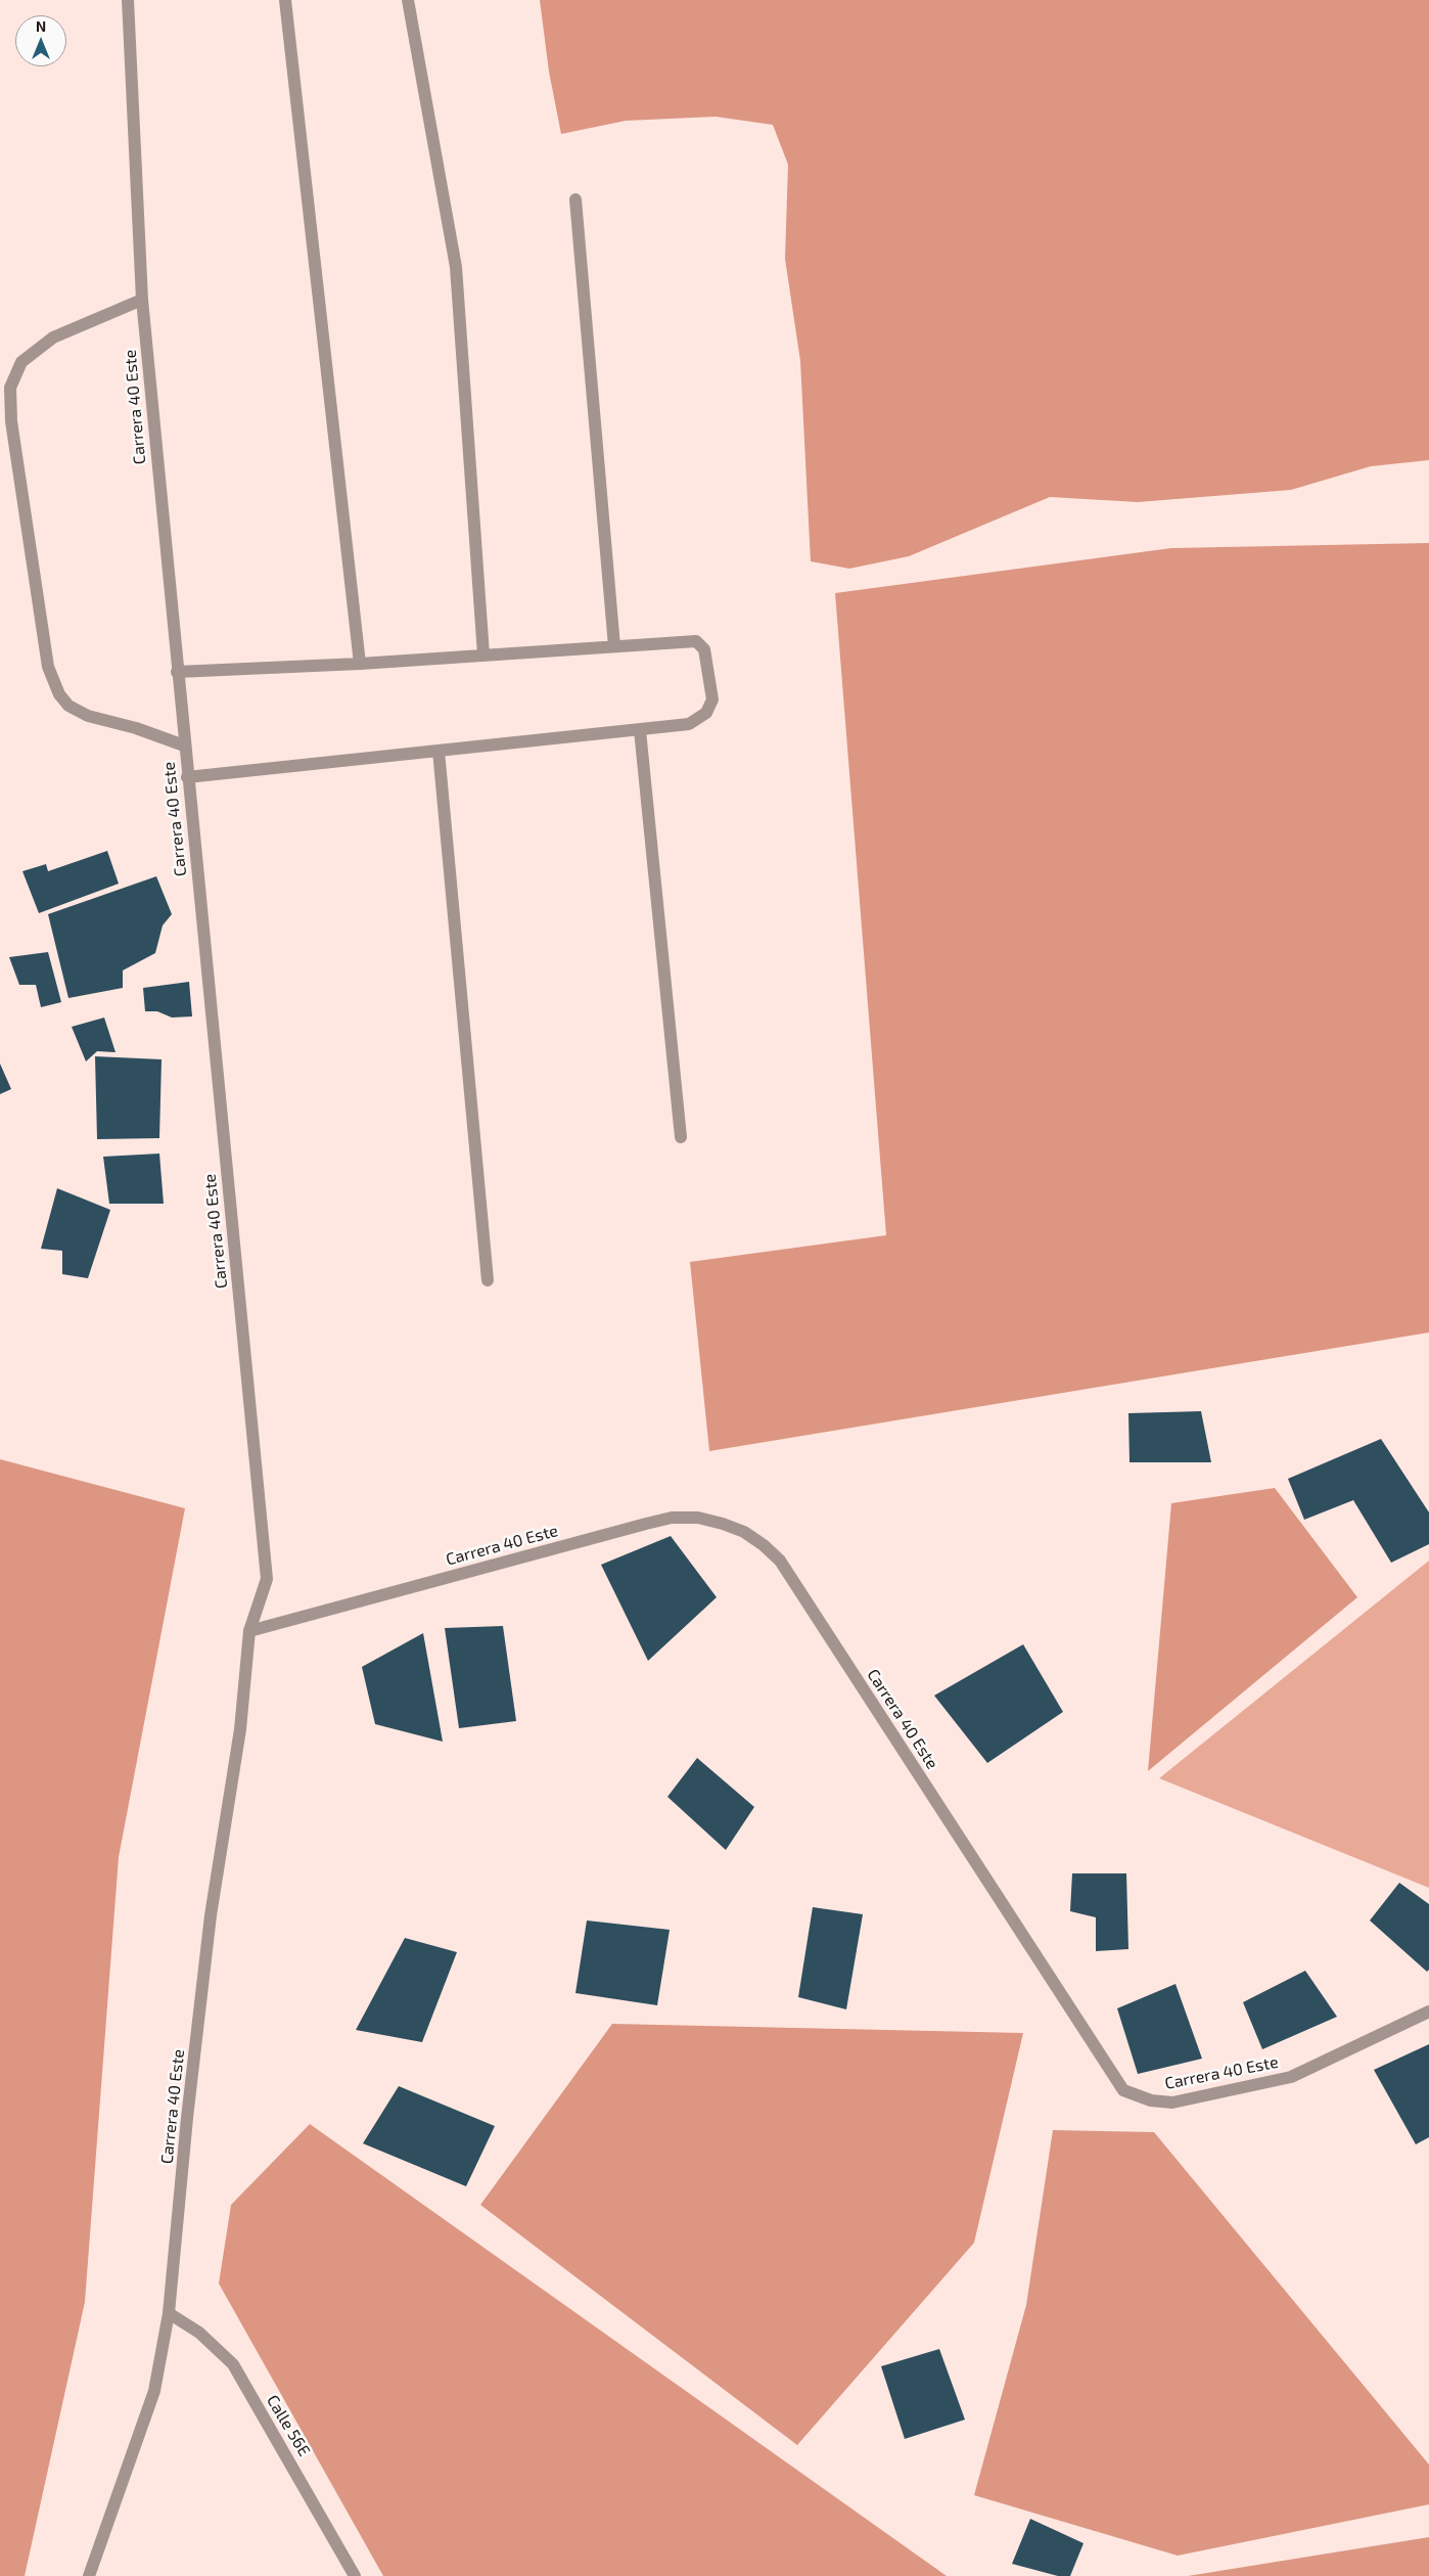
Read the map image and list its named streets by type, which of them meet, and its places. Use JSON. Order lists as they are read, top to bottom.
{
  "streets": {
    "street": ["Carrera 40 Este", "Calle 56E"]
  },
  "crossings": [
    ["Carrera 40 Este", "Calle 56E"]
  ],
  "north": "top"
}
